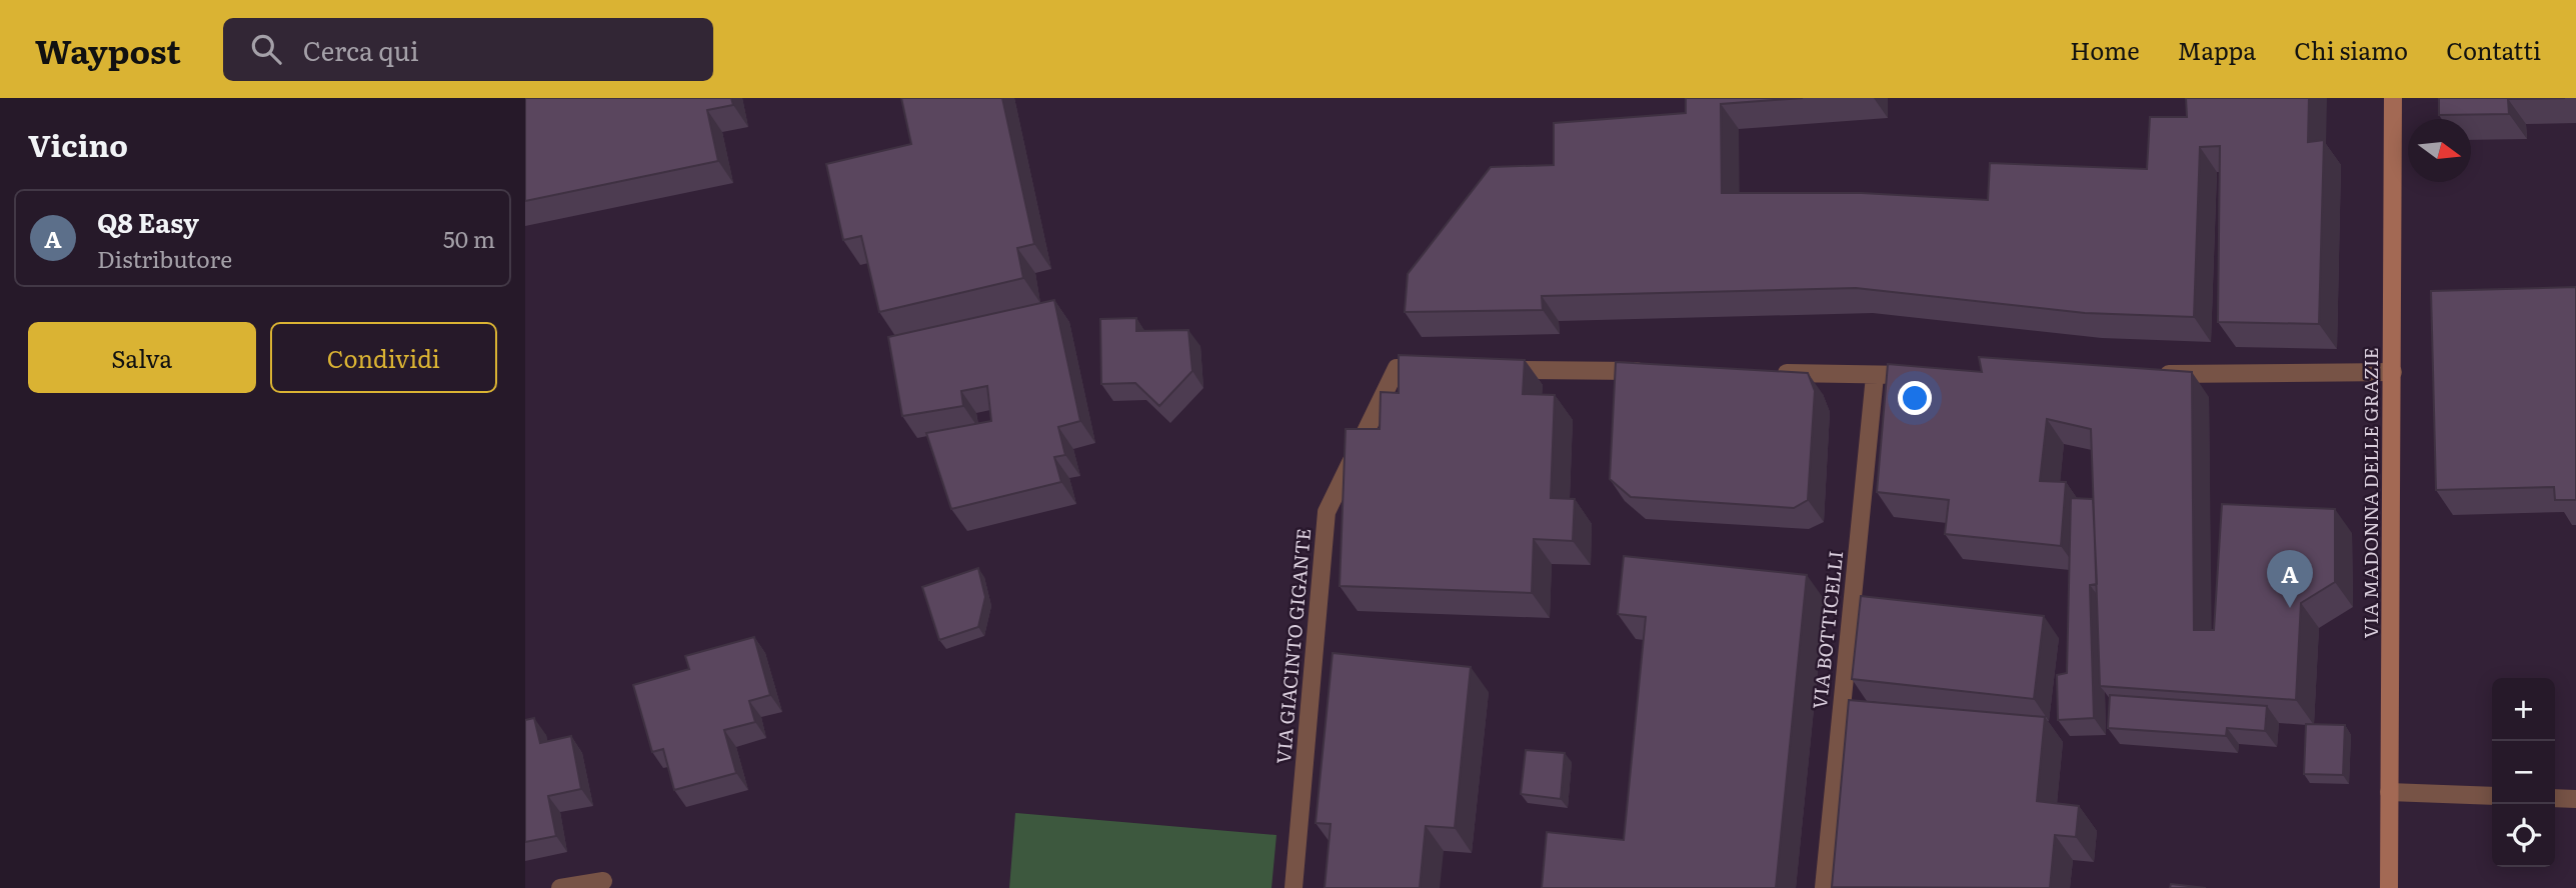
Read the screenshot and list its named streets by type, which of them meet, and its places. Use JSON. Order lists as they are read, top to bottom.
{
  "streets": {
    "main road": ["VIA MADONNA DELLE GRAZIE"],
    "street": ["VIA BOTTICELLI", "VIA GIACINTO GIGANTE"]
  },
  "north": "right",
  "page": {
    "header": "Waypost",
    "search": "Cerca qui",
    "nav": [
      "Home",
      "Mappa",
      "Chi siamo",
      "Contatti"
    ],
    "heading": "Vicino",
    "list": [
      {
        "mark": "A",
        "name": "Q8 Easy",
        "note": "Distributore",
        "value": "50 m"
      }
    ],
    "buttons": ["Salva", "Condividi"],
    "pins": "A",
    "map_buttons": ["+", "−"]
  }
}
